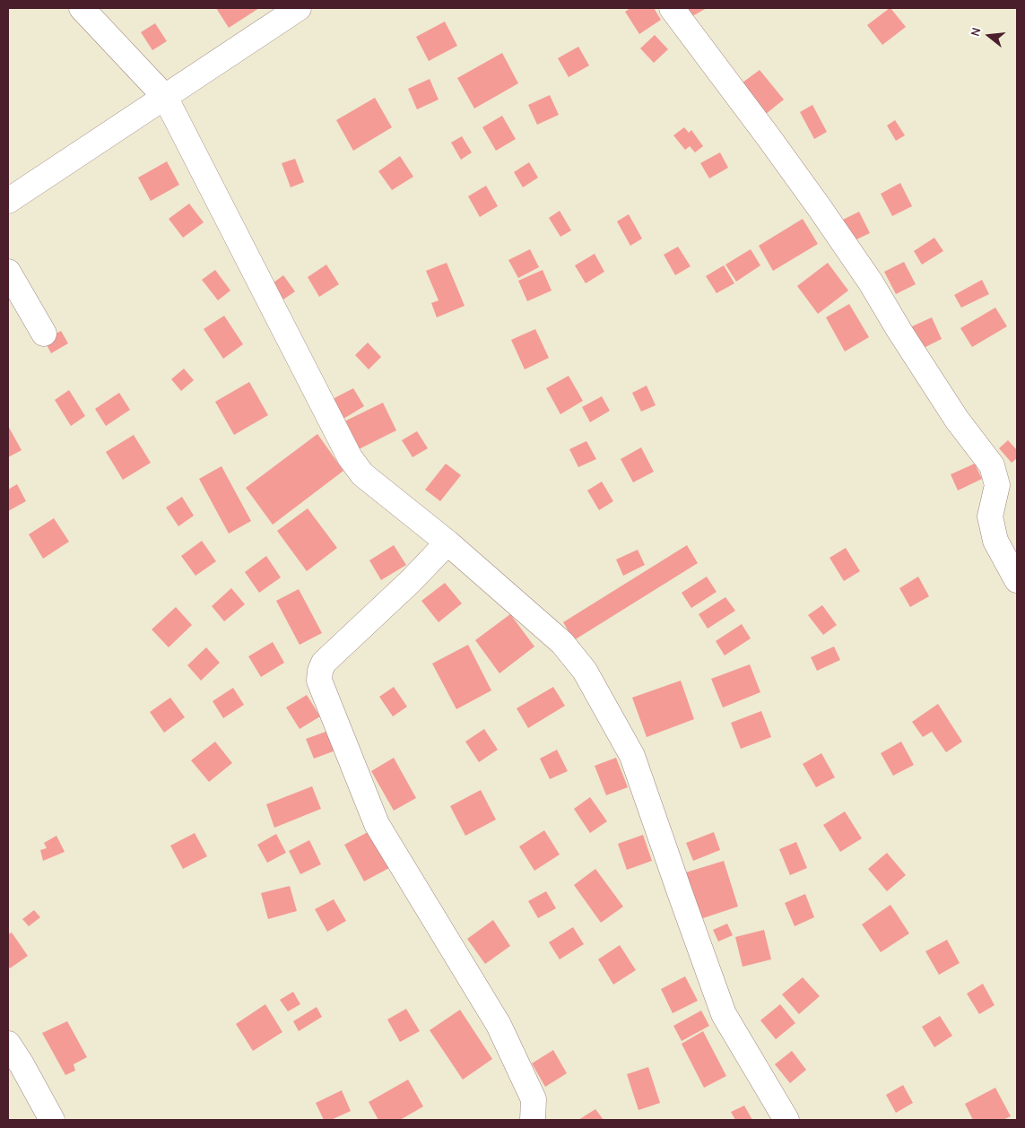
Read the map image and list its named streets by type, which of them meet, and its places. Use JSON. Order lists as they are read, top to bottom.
{
  "north": "left"
}
